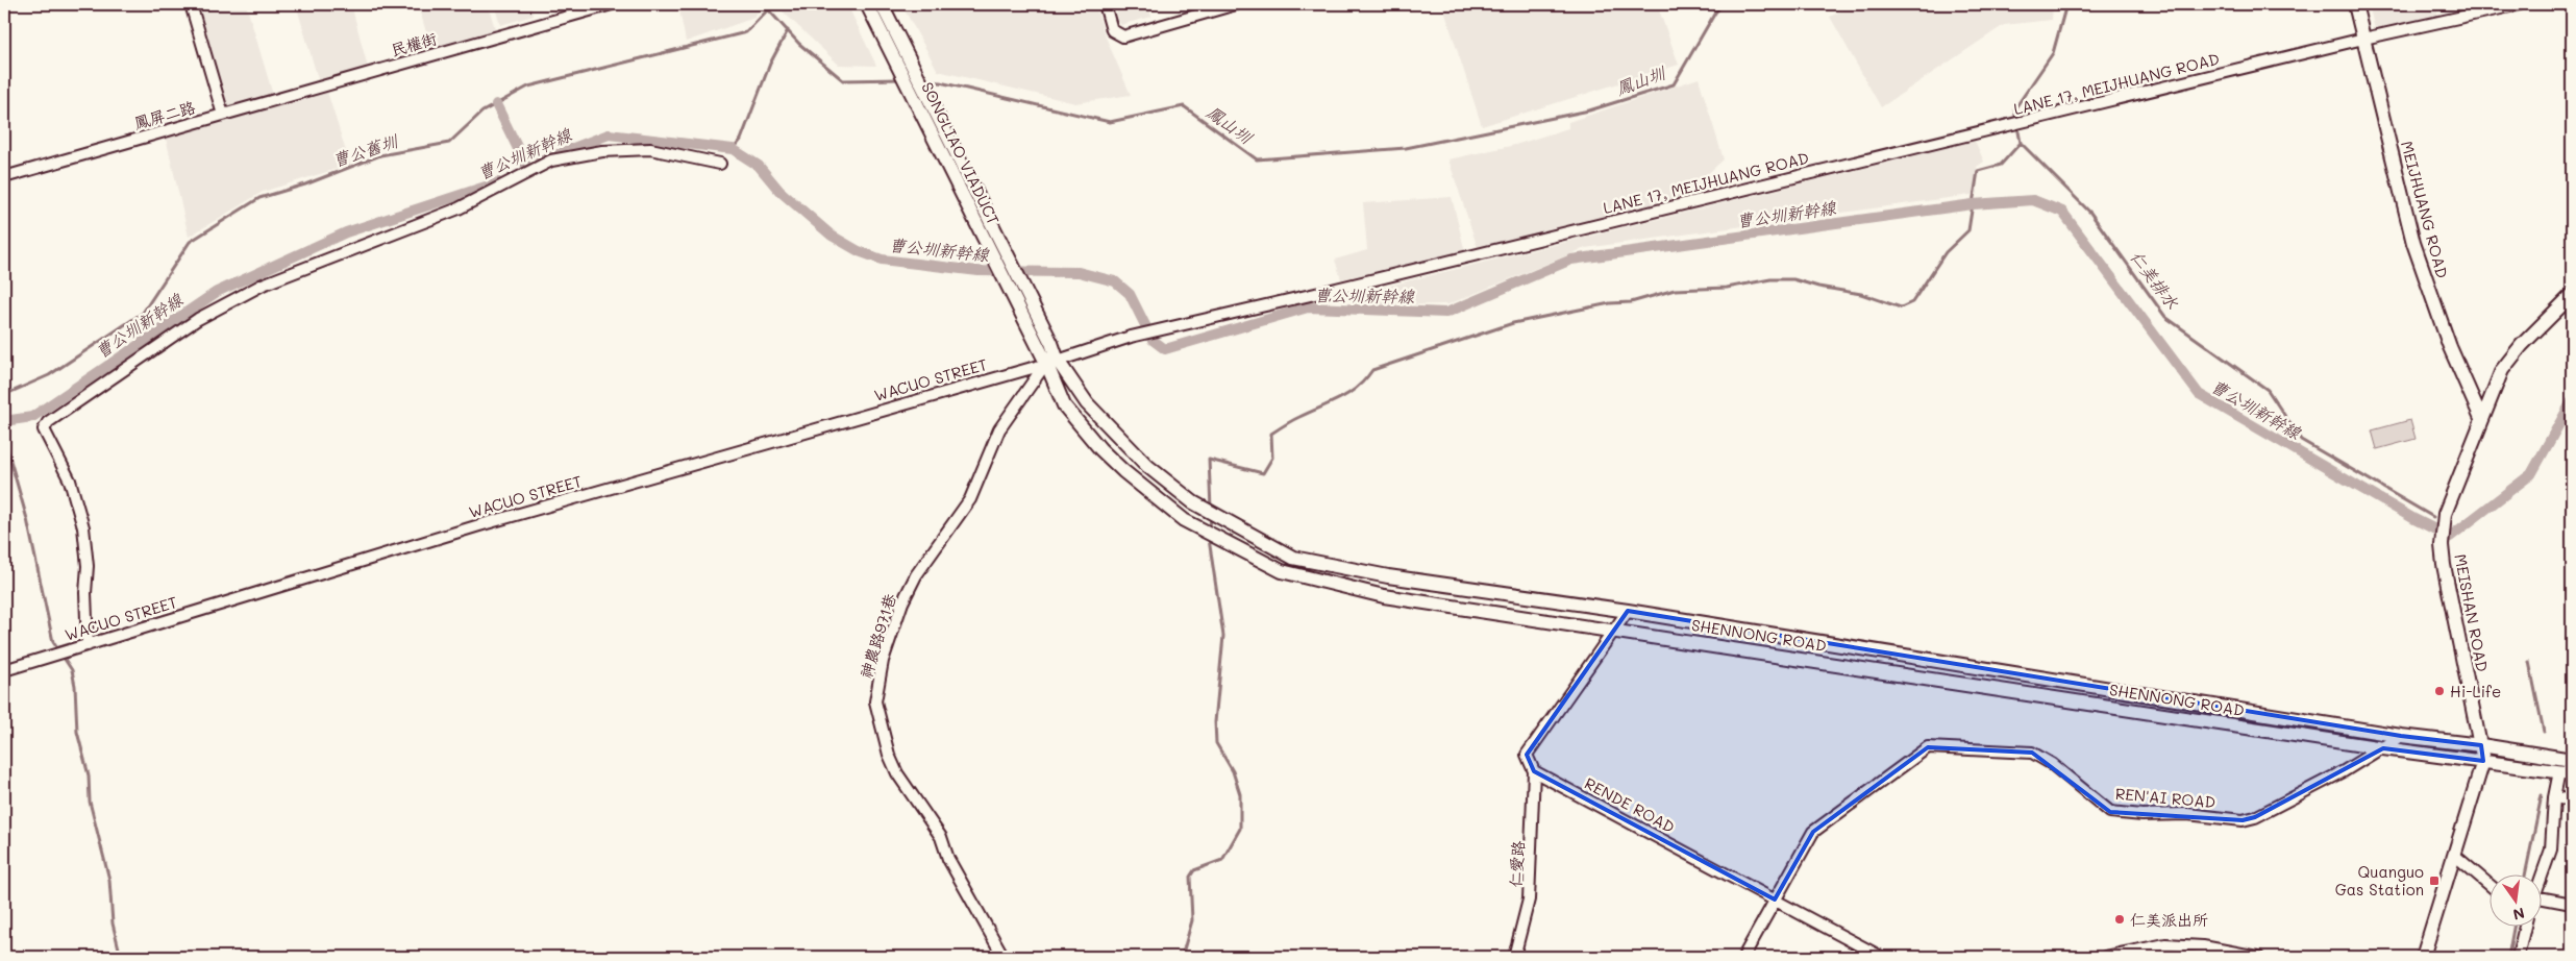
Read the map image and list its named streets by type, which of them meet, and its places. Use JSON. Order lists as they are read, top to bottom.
{
  "streets": {
    "street": [
      "民權街",
      "LANE 17, MEIJHUANG ROAD",
      "鳳屏二路",
      "SONGLIAO VIADUCT",
      "MEIJHUANG ROAD",
      "WACUO STREET",
      "MEISHAN ROAD",
      "SHENNONG ROAD",
      "神農路971巷",
      "REN'AI ROAD",
      "RENDE ROAD",
      "仁愛路"
    ]
  },
  "crossings": [
    ["民權街", "鳳屏二路"],
    ["LANE 17, MEIJHUANG ROAD", "MEIJHUANG ROAD"],
    ["LANE 17, MEIJHUANG ROAD", "WACUO STREET"],
    ["LANE 17, MEIJHUANG ROAD", "SHENNONG ROAD"],
    ["LANE 17, MEIJHUANG ROAD", "神農路971巷"],
    ["SONGLIAO VIADUCT", "SHENNONG ROAD"],
    ["MEIJHUANG ROAD", "MEISHAN ROAD"],
    ["WACUO STREET", "SHENNONG ROAD"],
    ["WACUO STREET", "神農路971巷"],
    ["MEISHAN ROAD", "SHENNONG ROAD"],
    ["SHENNONG ROAD", "神農路971巷"],
    ["SHENNONG ROAD", "REN'AI ROAD"],
    ["REN'AI ROAD", "RENDE ROAD"],
    ["RENDE ROAD", "仁愛路"]
  ],
  "water": [
    "鳳山圳",
    "曹公舊圳",
    "曹公圳新幹線",
    "仁美排水"
  ],
  "places": {
    "other": ["Hi-Life", "仁美派出所"],
    "transit": ["Quanguo Gas Station"]
  },
  "north": "bottom"
}
